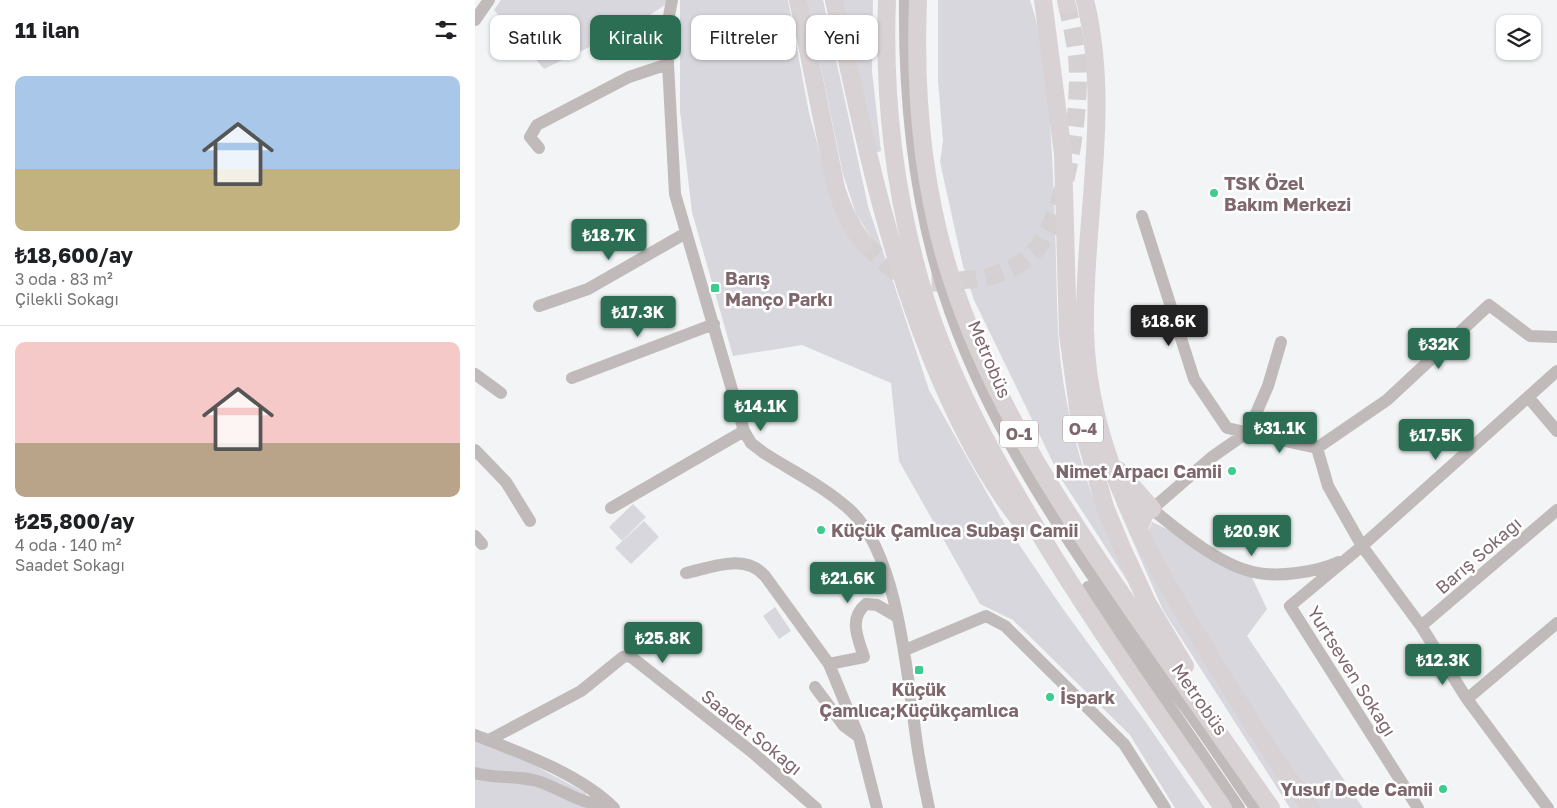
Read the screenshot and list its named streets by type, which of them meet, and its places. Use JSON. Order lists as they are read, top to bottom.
{
  "streets": {
    "highway": ["O-4", "O-1"],
    "street": [
      "Metrobüs",
      "Barış Sokağı",
      "Yurtseven Sokağı",
      "Saadet Sokağı"
    ]
  },
  "crossings": [
    ["O-4", "O-1"]
  ],
  "places": {
    "other": [
      "TSK Özel Bakım Merkezi",
      "Nimet Arpacı Camii",
      "Küçük Çamlıca Subaşı Camii",
      "İspark",
      "Yusuf Dede Camii"
    ],
    "transit": ["Barış Manço Parkı", "Küçük Çamlıca;Küçükçamlıca"]
  },
  "page": {
    "heading": "11 ilan",
    "chip": [
      "Satılık",
      "Kiralık",
      "Filtreler",
      "Yeni"
    ],
    "list": [
      {
        "name": "₺18,600/ay",
        "note": "3 oda · 83 m² · Çilekli Sokağı"
      },
      {
        "name": "₺25,800/ay",
        "note": "4 oda · 140 m² · Saadet Sokağı"
      }
    ],
    "price": [
      "₺18.7K",
      "₺17.3K",
      "₺18.6K",
      "₺32K",
      "₺14.1K",
      "₺31.1K",
      "₺17.5K",
      "₺20.9K",
      "₺21.6K",
      "₺25.8K",
      "₺12.3K"
    ]
  }
}
